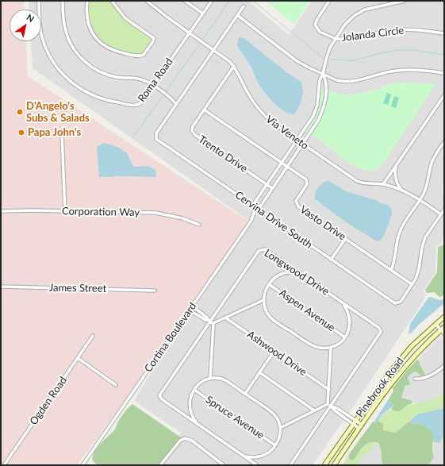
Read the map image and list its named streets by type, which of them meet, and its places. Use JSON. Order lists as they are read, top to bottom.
{
  "streets": {
    "street": [
      "Jolanda Circle",
      "Roma Road",
      "Via Veneto",
      "Trento Drive",
      "Corporation Way",
      "Cervina Drive South",
      "Vasto Drive",
      "Longwood Drive",
      "James Street",
      "Aspen Avenue",
      "Cortina Boulevard",
      "Ashwood Drive",
      "Pinebrook Road",
      "Ogden Road",
      "Spruce Avenue"
    ]
  },
  "crossings": [
    ["Jolanda Circle", "Cortina Boulevard"],
    ["Roma Road", "Via Veneto"],
    ["Via Veneto", "Trento Drive"],
    ["Via Veneto", "Cervina Drive South"],
    ["Via Veneto", "Cortina Boulevard"],
    ["Trento Drive", "Vasto Drive"],
    ["Trento Drive", "Cortina Boulevard"],
    ["Cervina Drive South", "Vasto Drive"],
    ["Cervina Drive South", "Cortina Boulevard"],
    ["Vasto Drive", "Cortina Boulevard"]
  ],
  "places": ["D'Angelo's Subs & Salads", "Papa John's"],
  "north": "top right"
}
